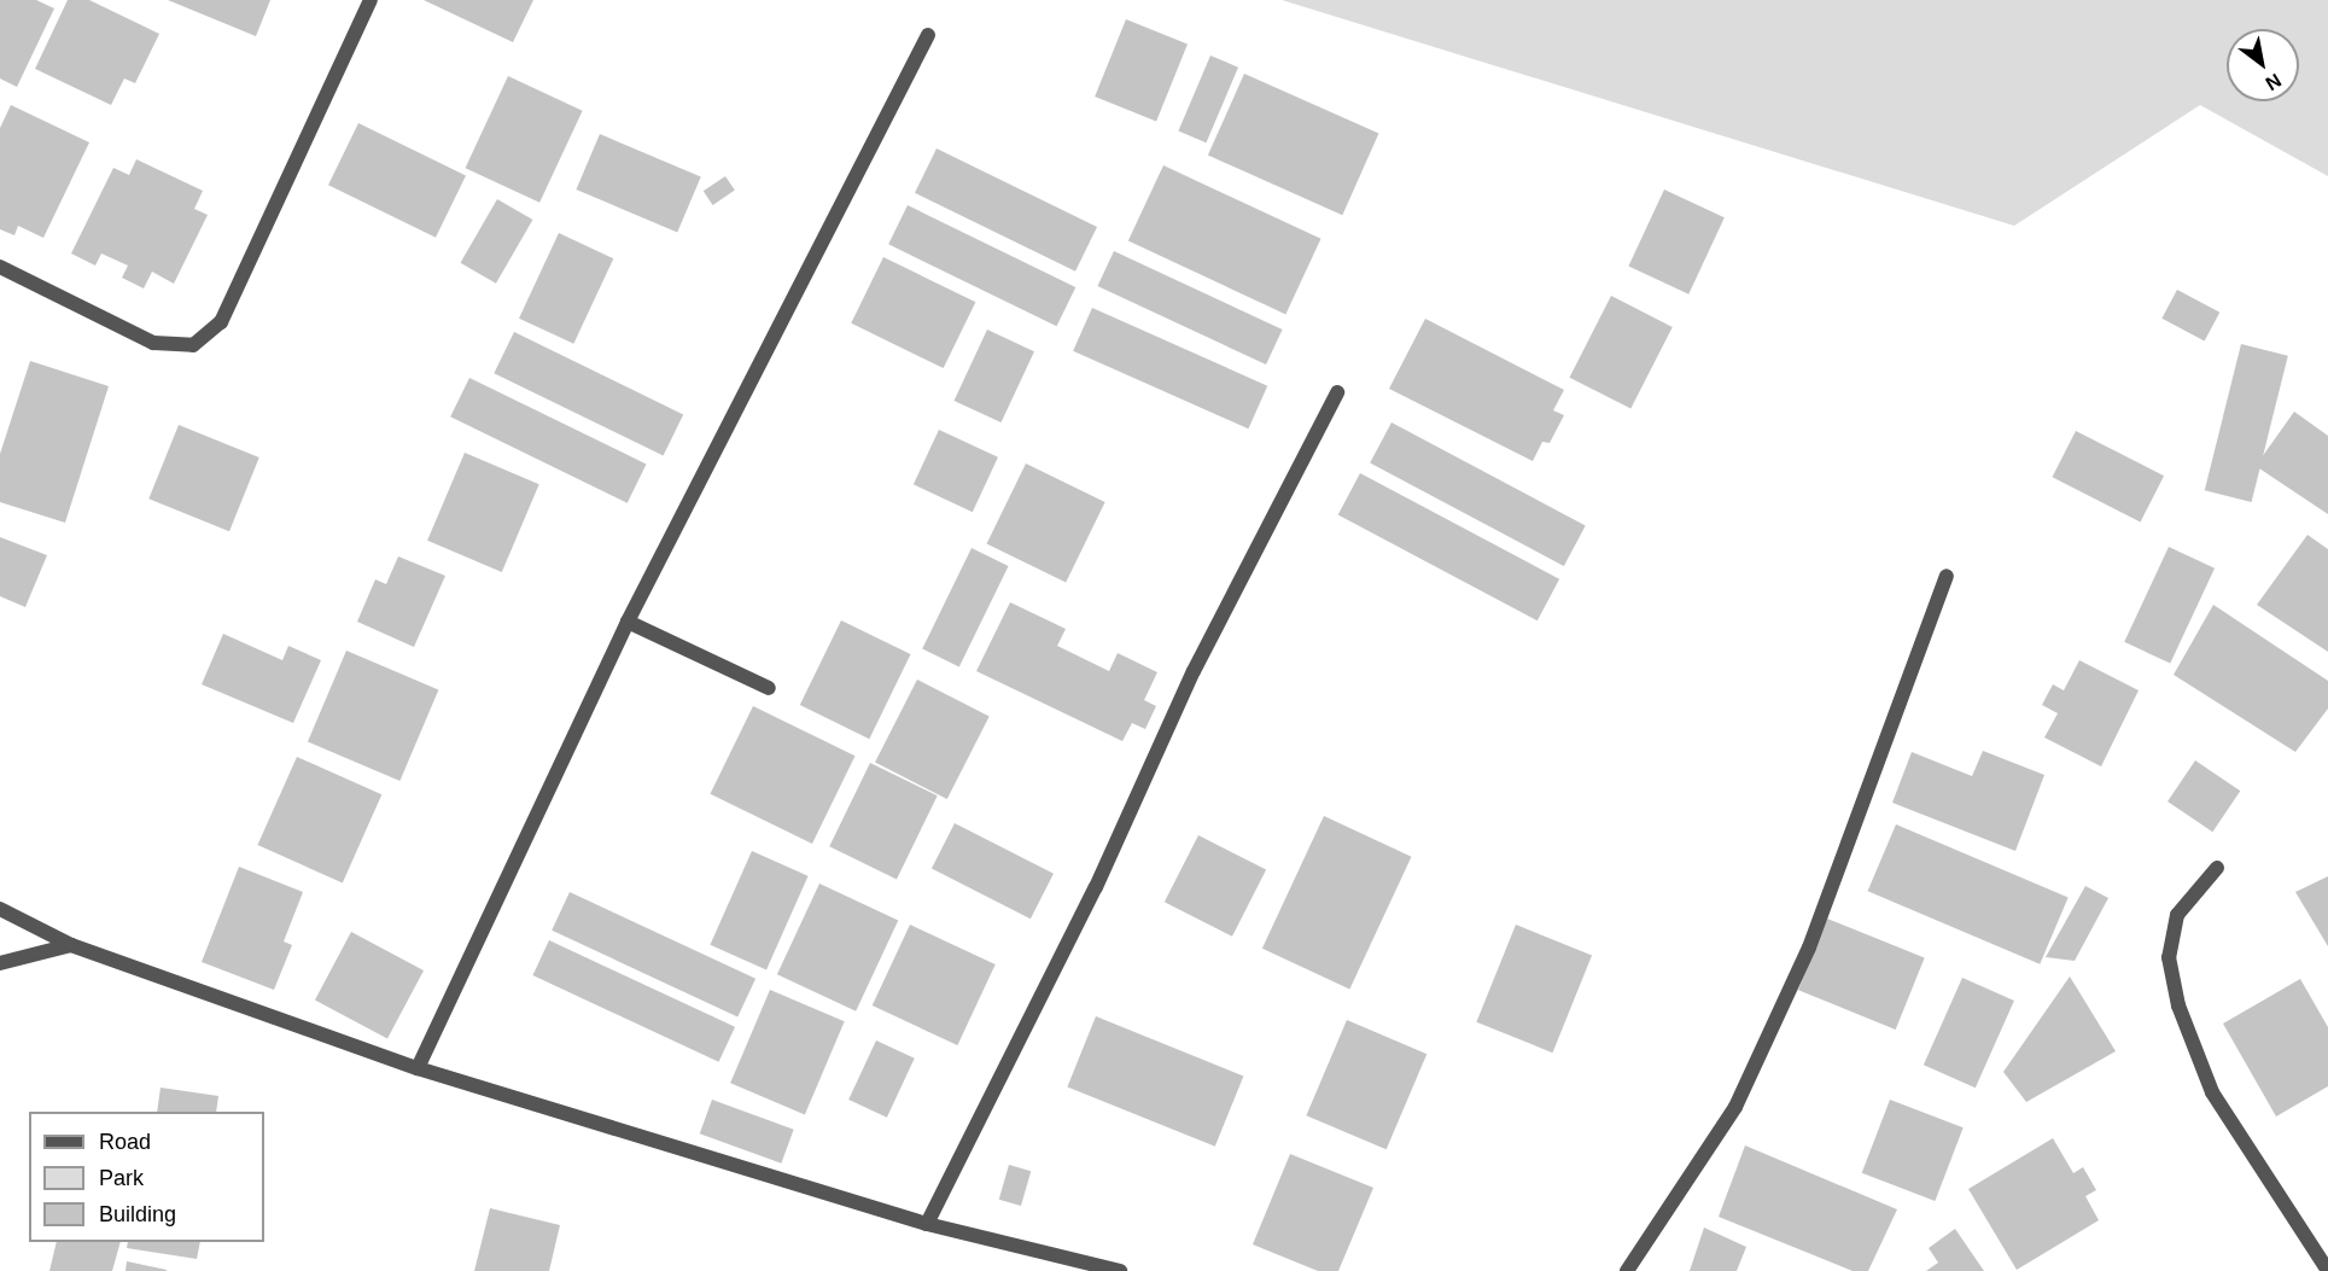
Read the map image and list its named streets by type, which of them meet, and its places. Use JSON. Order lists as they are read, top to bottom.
{
  "legend": ["Road", "Park", "Building"],
  "north": "bottom right"
}
